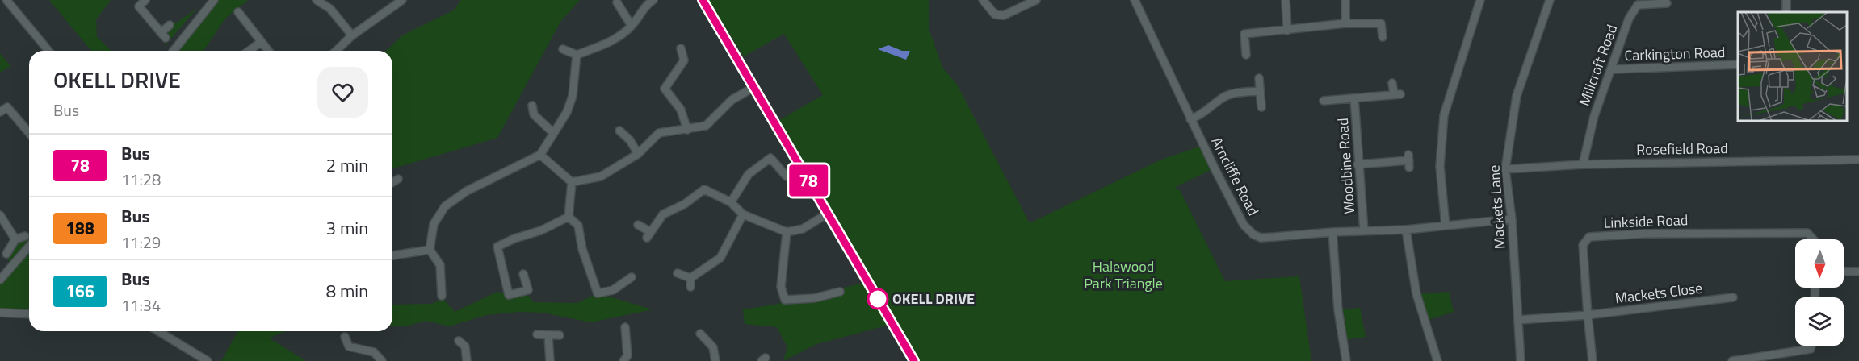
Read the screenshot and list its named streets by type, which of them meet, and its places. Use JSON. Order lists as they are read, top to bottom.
{
  "streets": {
    "street": [
      "Carkington Road",
      "Millcroft Road",
      "Rosefield Road",
      "Woodbine Road",
      "Arncliffe Road",
      "Mackets Lane",
      "Linkside Road",
      "Mackets Close"
    ]
  },
  "crossings": [
    ["Carkington Road", "Millcroft Road"],
    ["Millcroft Road", "Rosefield Road"],
    ["Rosefield Road", "Mackets Lane"],
    ["Woodbine Road", "Arncliffe Road"],
    ["Arncliffe Road", "Mackets Lane"],
    ["Linkside Road", "Mackets Close"]
  ],
  "parks": ["Halewood Park Triangle"],
  "places": ["OKELL DRIVE"],
  "lines": ["bus line 78"],
  "north": "bottom",
  "page": {
    "on_map": "78",
    "heading": ["OKELL DRIVE", "Bus"],
    "list": [
      {
        "mark": "78",
        "name": "Bus",
        "note": "11:28",
        "value": "2 min"
      },
      {
        "mark": "188",
        "name": "Bus",
        "note": "11:29",
        "value": "3 min"
      },
      {
        "mark": "166",
        "name": "Bus",
        "note": "11:34",
        "value": "8 min"
      }
    ]
  }
}
